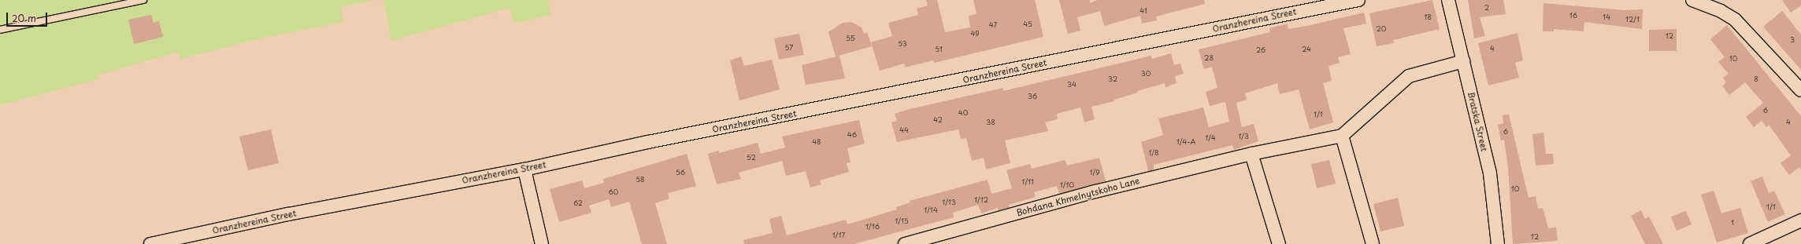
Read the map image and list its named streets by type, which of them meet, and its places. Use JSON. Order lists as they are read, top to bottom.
{
  "streets": {
    "street": ["Oranzhereina Street", "Bratska Street", "Bohdana Khmelnytskoho Lane"]
  },
  "house_numbers": [
    "2",
    "41",
    "16",
    "18",
    "14",
    "12/1",
    "45",
    "47",
    "20",
    "49",
    "12",
    "55",
    "3",
    "53",
    "57",
    "4",
    "51",
    "24",
    "26",
    "28",
    "10",
    "30",
    "32",
    "8",
    "34",
    "36",
    "6",
    "40",
    "1/1",
    "42",
    "38",
    "4",
    "44",
    "6",
    "46",
    "1/3",
    "1/4",
    "48",
    "1/4-А",
    "1/8",
    "52",
    "56",
    "1/9",
    "58",
    "1/11",
    "1/10",
    "10",
    "60",
    "1/12",
    "1/13",
    "62",
    "1/1",
    "1/14",
    "1/15",
    "1",
    "1/16",
    "1/17",
    "12"
  ],
  "scale_bar": "20 m"
}
